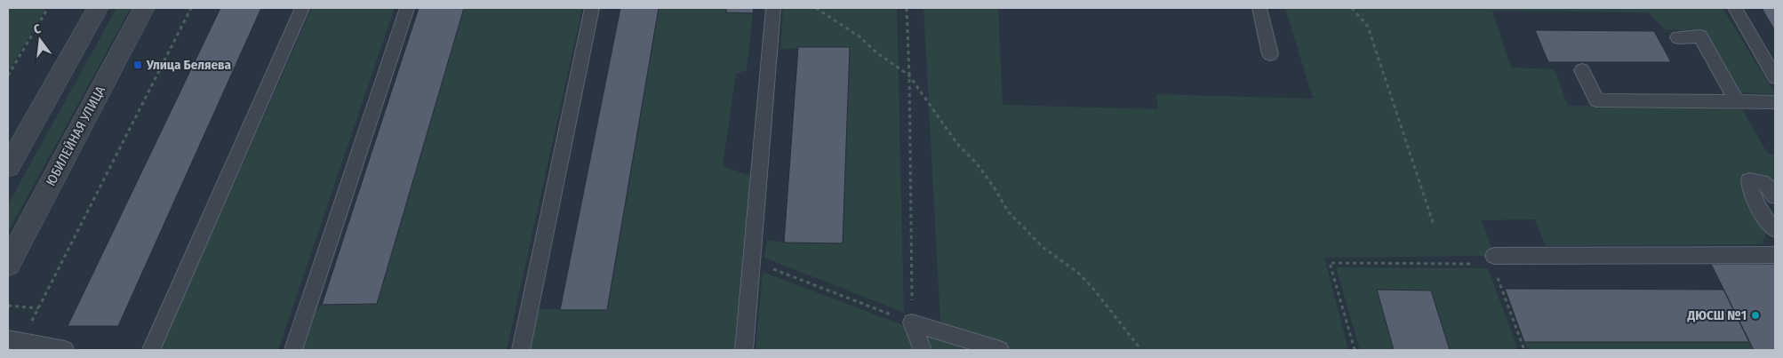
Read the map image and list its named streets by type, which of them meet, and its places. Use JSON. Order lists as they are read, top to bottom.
{
  "streets": {
    "street": ["ЮБИЛЕЙНАЯ УЛИЦА"]
  },
  "places": {
    "transit": ["Улица Беляева"],
    "other": ["ДЮСШ №1"]
  },
  "north": "top"
}
